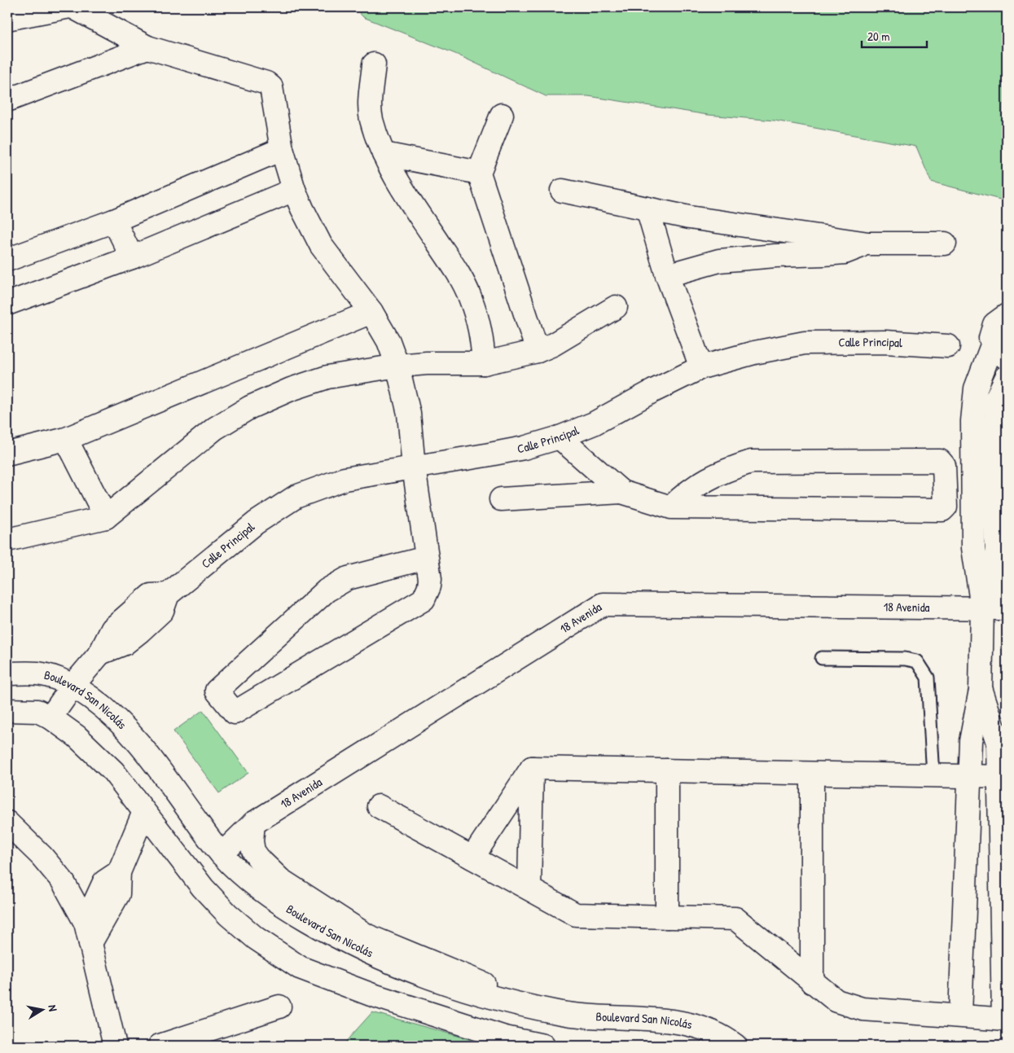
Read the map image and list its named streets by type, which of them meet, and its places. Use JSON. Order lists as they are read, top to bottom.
{
  "streets": {
    "street": ["Calle Principal", "18 Avenida", "Boulevard San Nicolás"]
  },
  "crossings": [
    ["Calle Principal", "Boulevard San Nicolás"],
    ["18 Avenida", "Boulevard San Nicolás"]
  ],
  "scale_bar": "20 m",
  "north": "right"
}
